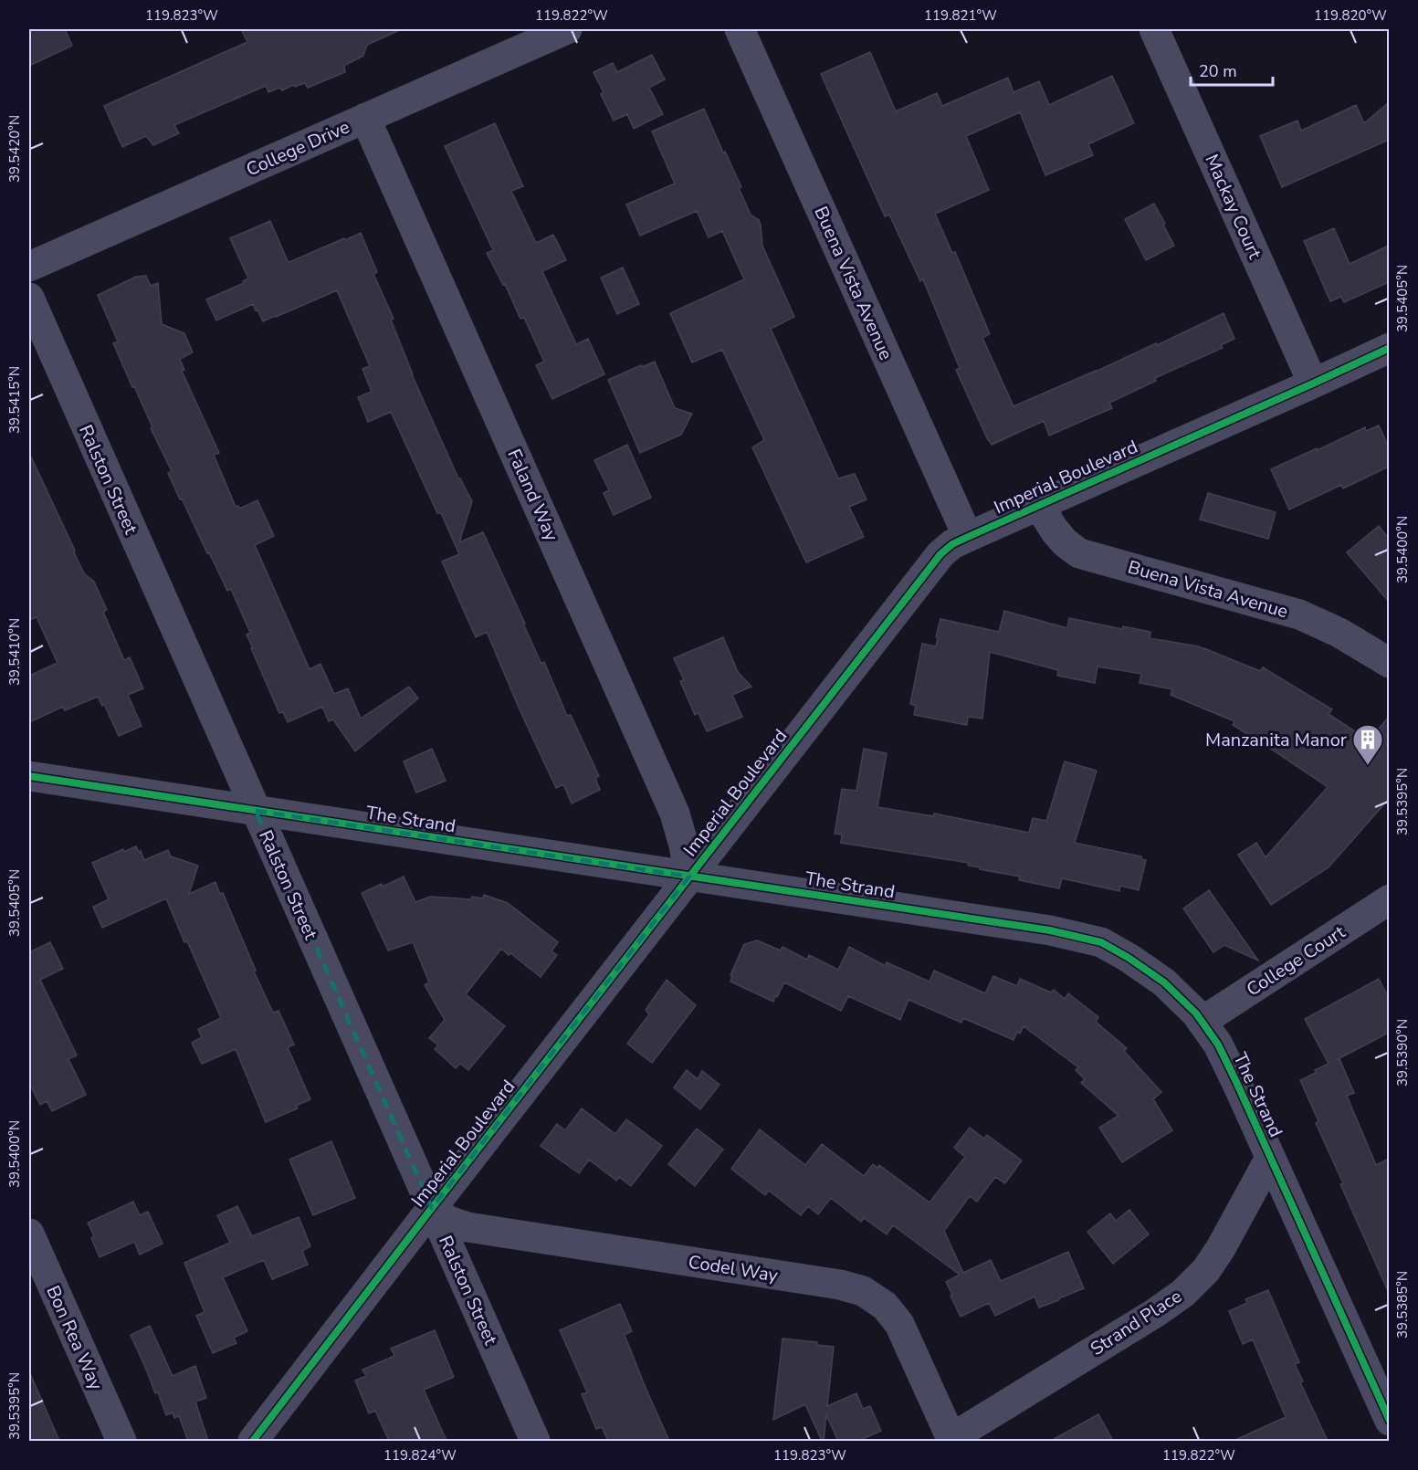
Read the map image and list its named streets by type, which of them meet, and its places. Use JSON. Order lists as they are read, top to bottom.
{
  "streets": {
    "street": [
      "College Drive",
      "Mackay Court",
      "Buena Vista Avenue",
      "Imperial Boulevard",
      "Ralston Street",
      "Faland Way",
      "The Strand",
      "College Court",
      "Codel Way",
      "Strand Place",
      "Bon Rea Way"
    ]
  },
  "crossings": [
    ["College Drive", "Faland Way"],
    ["Mackay Court", "Imperial Boulevard"],
    ["Buena Vista Avenue", "Imperial Boulevard"],
    ["Imperial Boulevard", "Ralston Street"],
    ["Imperial Boulevard", "Faland Way"],
    ["Imperial Boulevard", "The Strand"],
    ["Imperial Boulevard", "Codel Way"],
    ["Ralston Street", "The Strand"],
    ["Ralston Street", "Codel Way"],
    ["Faland Way", "The Strand"],
    ["The Strand", "College Court"],
    ["The Strand", "Strand Place"],
    ["Codel Way", "Strand Place"]
  ],
  "places": {
    "building": ["Manzanita Manor"]
  },
  "scale_bar": "20 m",
  "coordinates": [
    "119.823°W",
    "119.822°W",
    "119.821°W",
    "119.820°W",
    "39.5420°N",
    "39.5405°N",
    "39.5415°N",
    "39.5400°N",
    "39.5410°N",
    "39.5395°N",
    "39.5390°N",
    "39.5385°N",
    "119.824°W"
  ]
}
